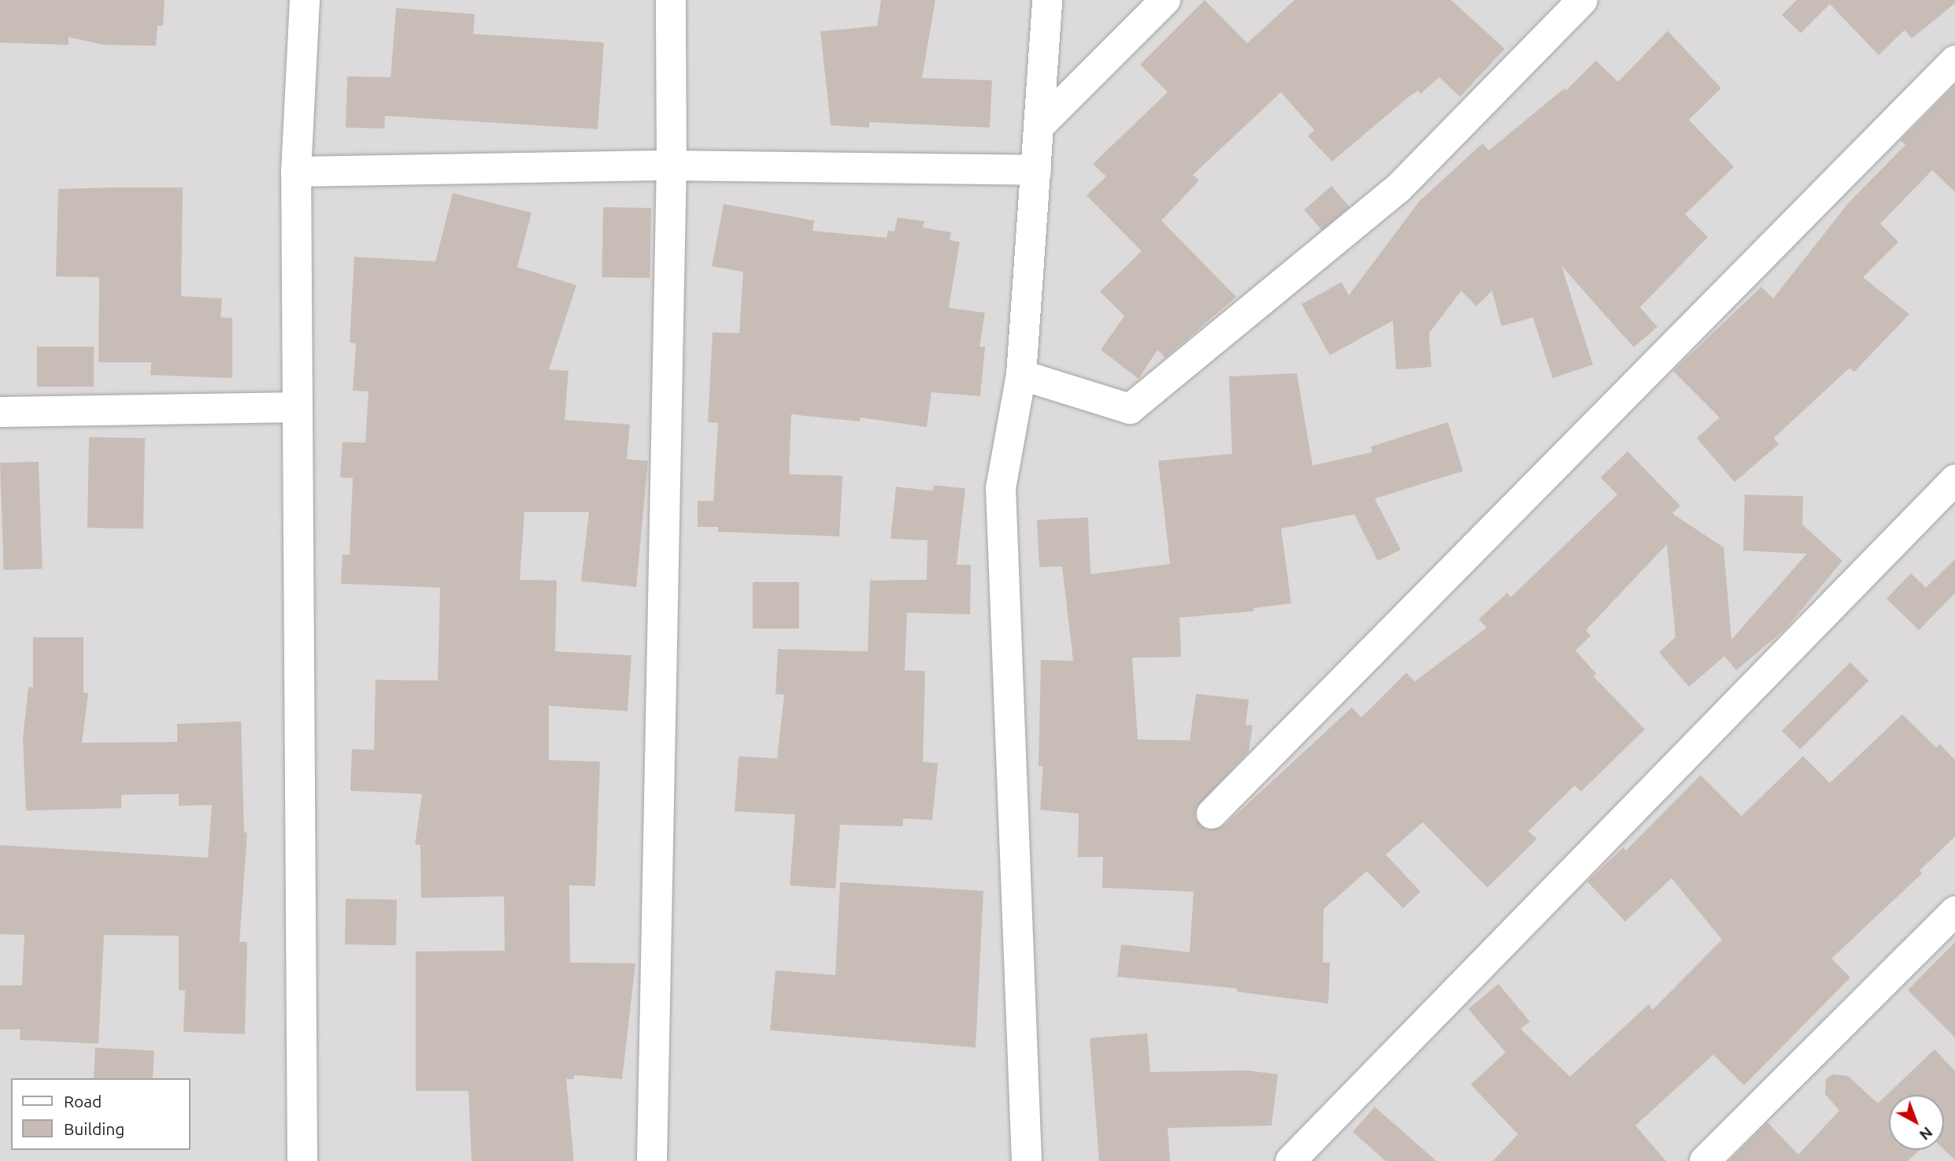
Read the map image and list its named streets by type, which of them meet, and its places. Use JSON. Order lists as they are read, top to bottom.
{
  "legend": ["Road", "Building"],
  "north": "bottom right"
}
